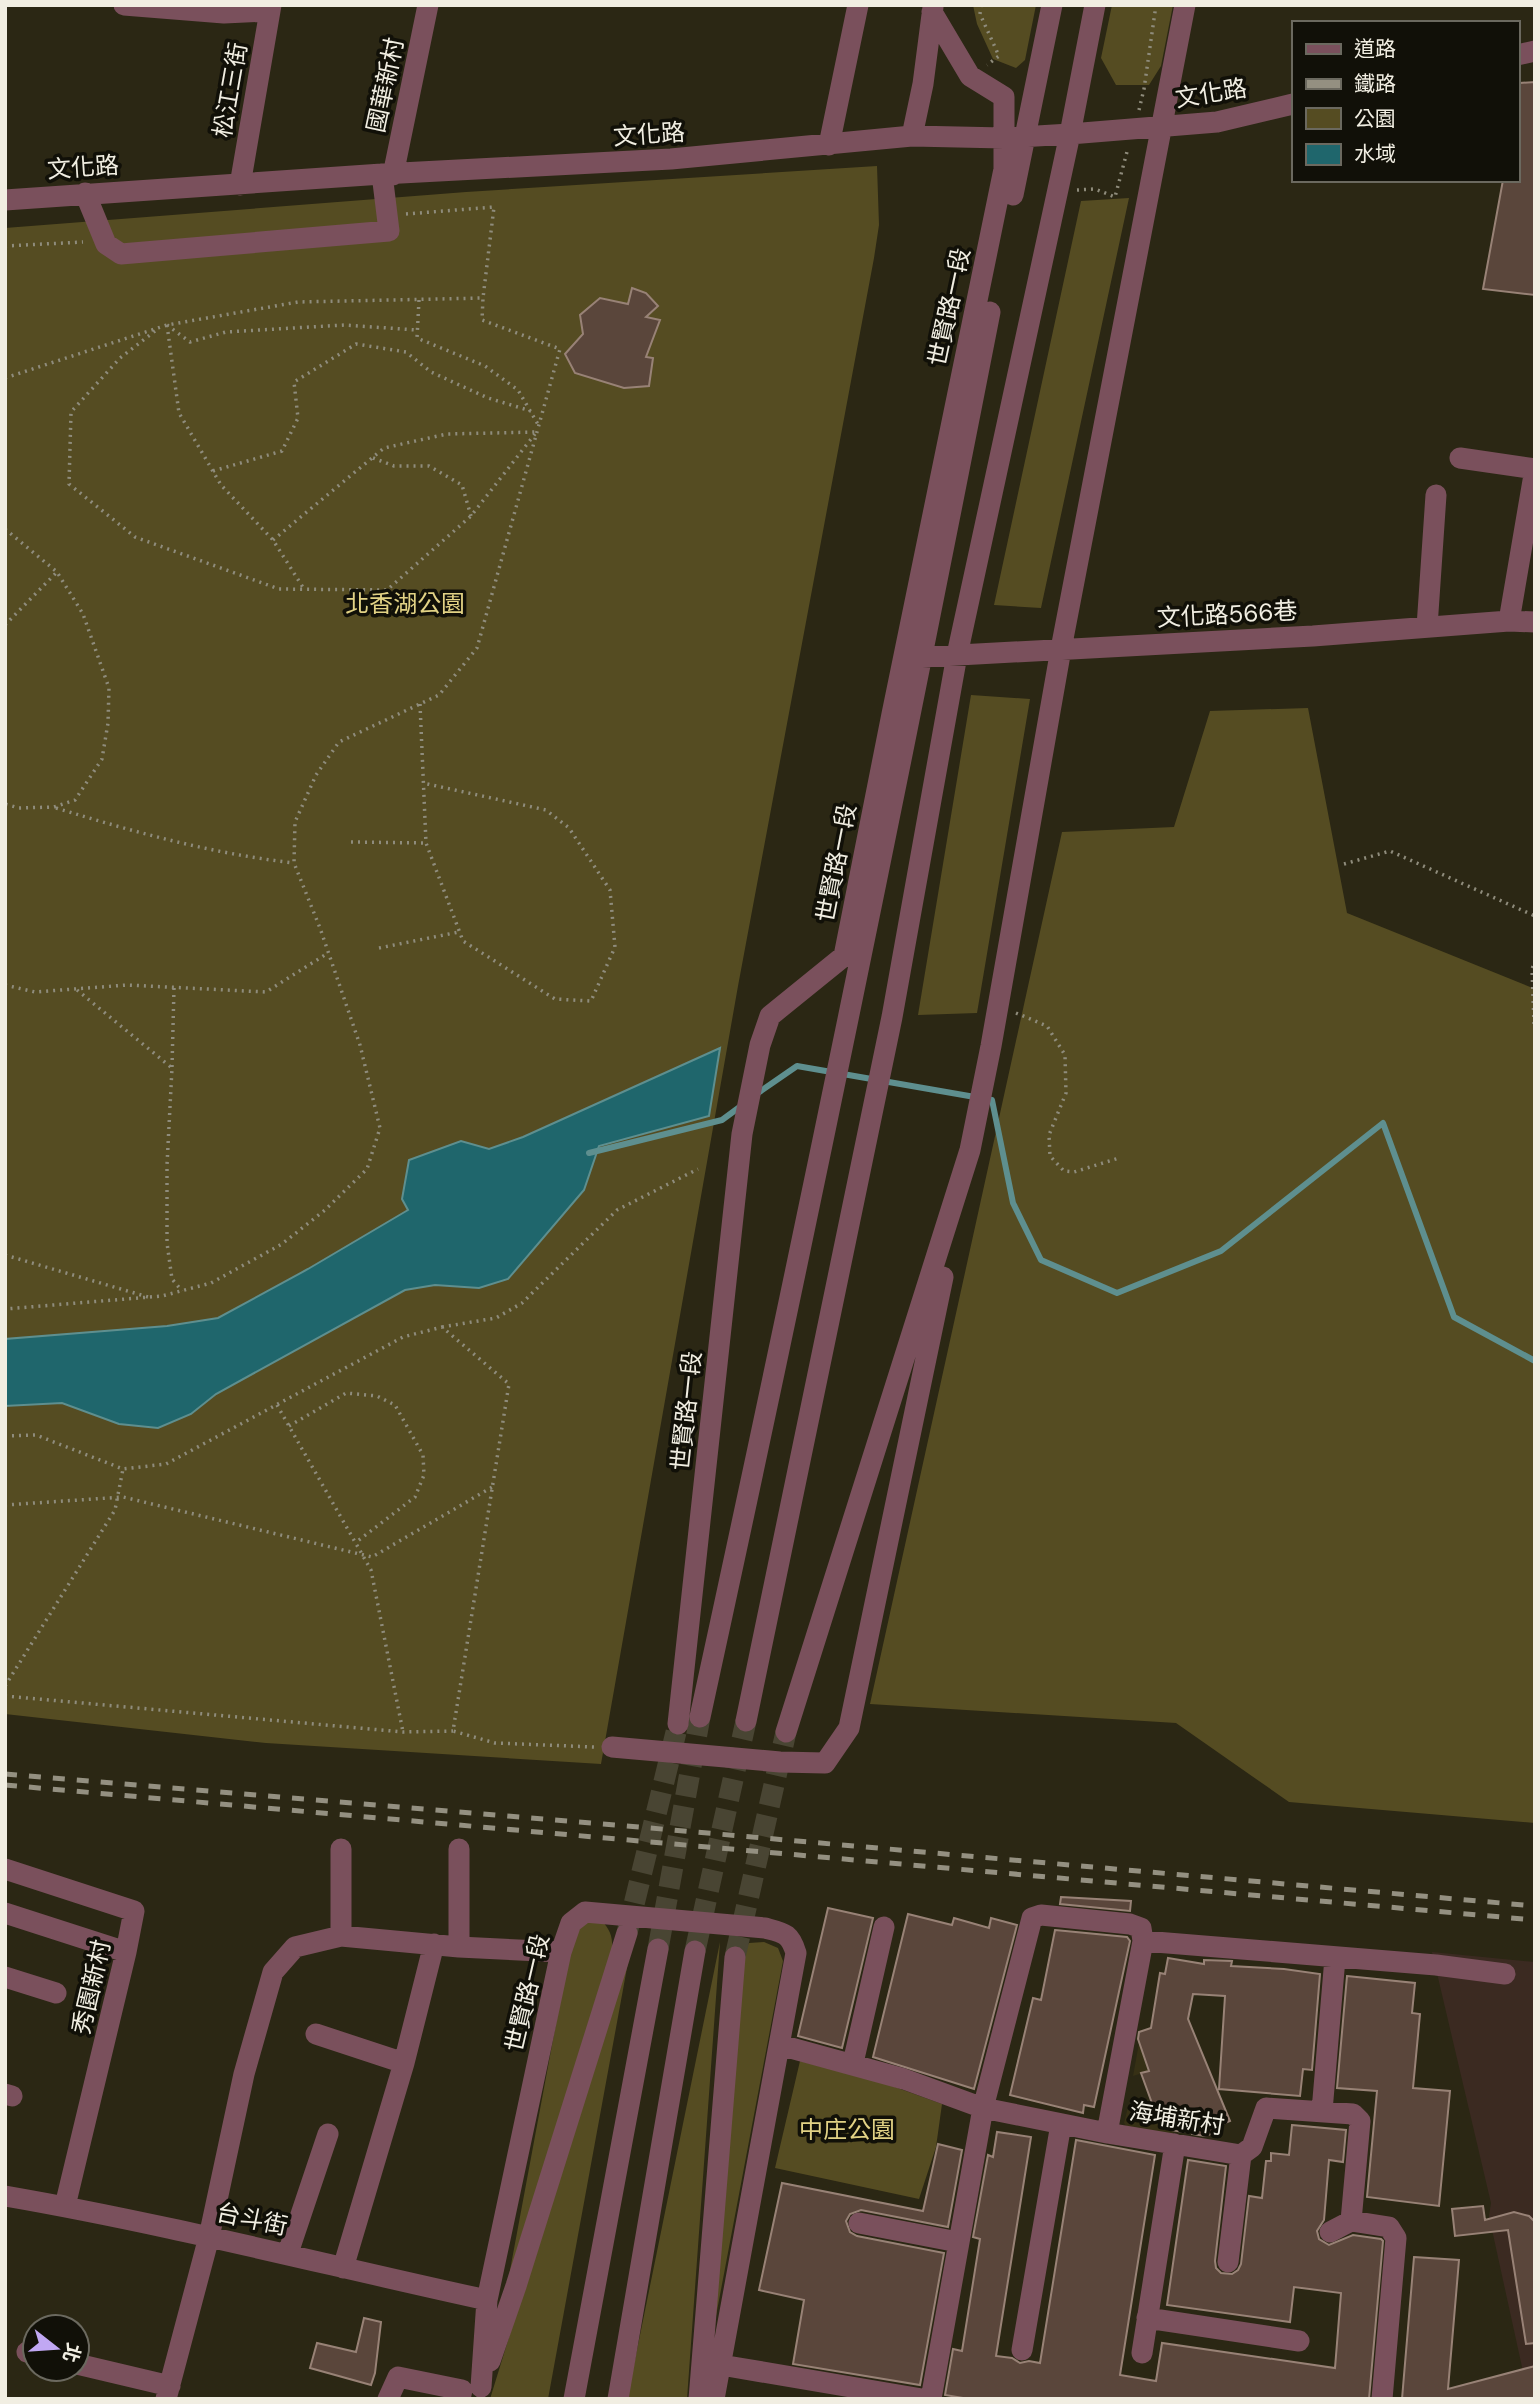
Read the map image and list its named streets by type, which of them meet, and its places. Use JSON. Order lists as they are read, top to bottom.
{
  "streets": {
    "street": [
      "國華新村",
      "松江三街",
      "文化路",
      "世賢路一段",
      "文化路566巷",
      "秀園新村",
      "海埔新村",
      "台斗街"
    ]
  },
  "crossings": [
    ["國華新村", "文化路"],
    ["松江三街", "文化路"],
    ["文化路", "世賢路一段"],
    ["世賢路一段", "文化路566巷"],
    ["世賢路一段", "海埔新村"],
    ["世賢路一段", "台斗街"],
    ["秀園新村", "台斗街"]
  ],
  "parks": ["北香湖公園", "中庄公園"],
  "legend": [
    "道路",
    "鐵路",
    "公園",
    "水域"
  ],
  "north": "right"
}
